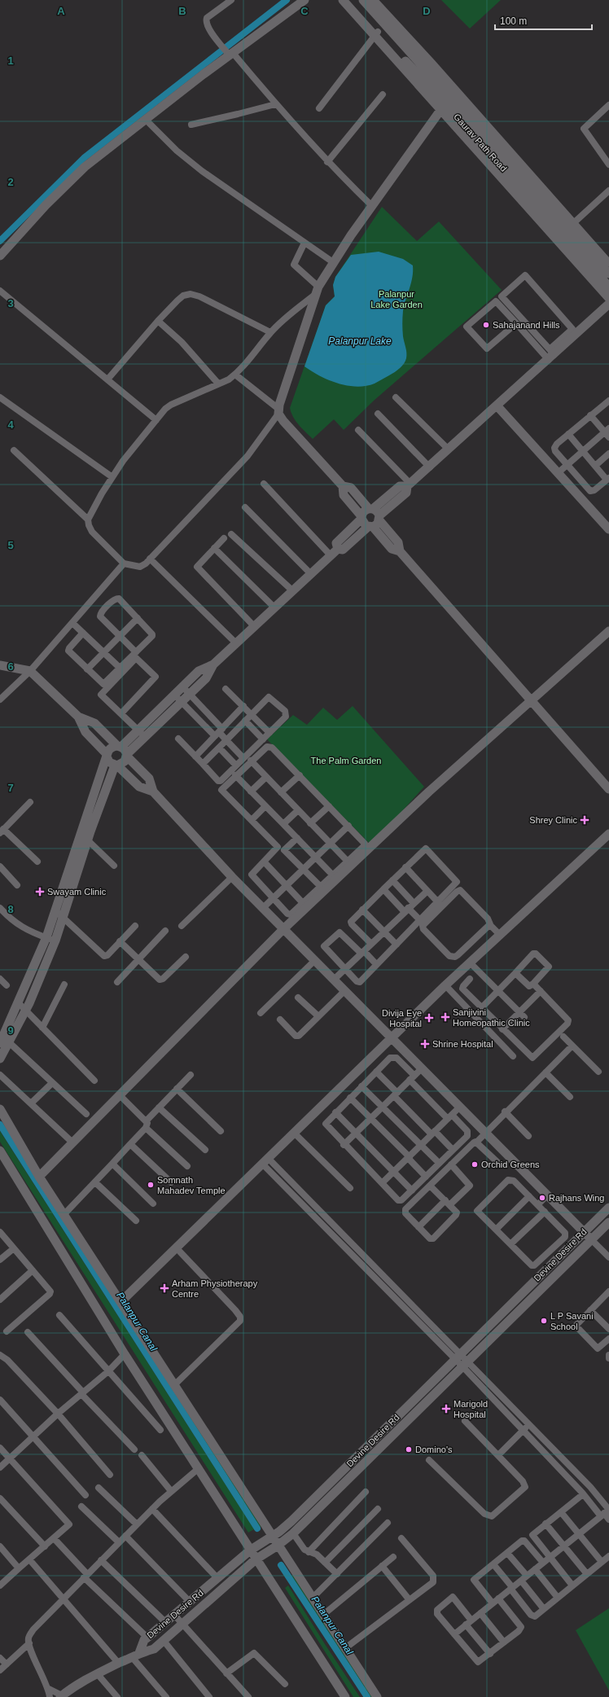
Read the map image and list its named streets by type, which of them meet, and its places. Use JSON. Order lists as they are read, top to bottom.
{
  "streets": {
    "street": ["Gaurav Path Road", "Devine Desire Rd"]
  },
  "water": ["Palanpur Lake", "Palanpur Canal"],
  "parks": ["Palanpur Lake Garden", "The Palm Garden"],
  "places": {
    "other": [
      "Sahajanand Hills",
      "Orchid Greens",
      "Somnath Mahadev Temple",
      "Rajhans Wing",
      "L P Savani School",
      "Domino's"
    ],
    "health": [
      "Shrey Clinic",
      "Swayam Clinic",
      "Sanjivini Homeopathic Clinic",
      "Divija Eye Hospital",
      "Shrine Hospital",
      "Arham Physiotherapy Centre",
      "Marigold Hospital"
    ]
  },
  "scale_bar": "100 m",
  "grid": {
    "columns": [
      "A",
      "B",
      "C",
      "D"
    ],
    "rows": [
      "1",
      "2",
      "3",
      "4",
      "5",
      "6",
      "7",
      "8",
      "9"
    ]
  }
}
